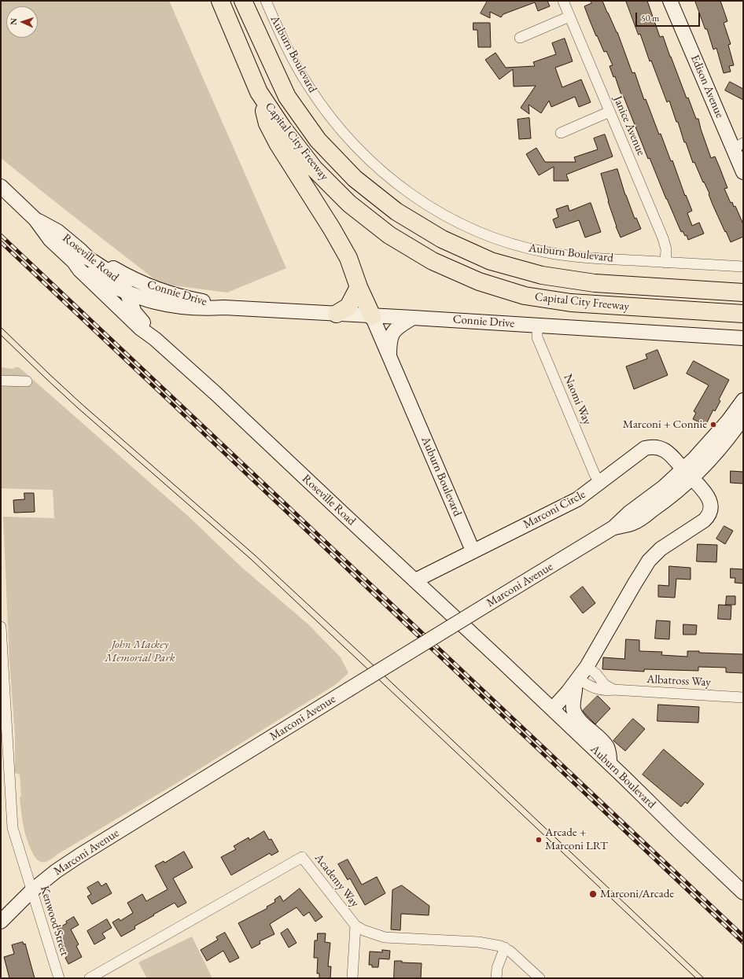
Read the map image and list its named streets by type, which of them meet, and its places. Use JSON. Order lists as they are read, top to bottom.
{
  "streets": {
    "highway": ["Capital City Freeway"],
    "street": [
      "Auburn Boulevard",
      "Edison Avenue",
      "Janice Avenue",
      "Roseville Road",
      "Connie Drive",
      "Naomi Way",
      "Marconi Circle",
      "Marconi Avenue",
      "Albatross Way",
      "Academy Way",
      "Kenwood Street"
    ]
  },
  "crossings": [
    ["Auburn Boulevard", "Janice Avenue"],
    ["Auburn Boulevard", "Roseville Road"],
    ["Auburn Boulevard", "Connie Drive"],
    ["Auburn Boulevard", "Marconi Circle"],
    ["Roseville Road", "Connie Drive"],
    ["Roseville Road", "Marconi Circle"],
    ["Connie Drive", "Naomi Way"],
    ["Naomi Way", "Marconi Circle"],
    ["Marconi Circle", "Marconi Avenue"],
    ["Marconi Avenue", "Kenwood Street"]
  ],
  "parks": ["John Mackey Memorial Park"],
  "places": ["Marconi + Connie", "Arcade + Marconi LRT", "Marconi/Arcade"],
  "scale_bar": "50 m",
  "north": "left"
}
